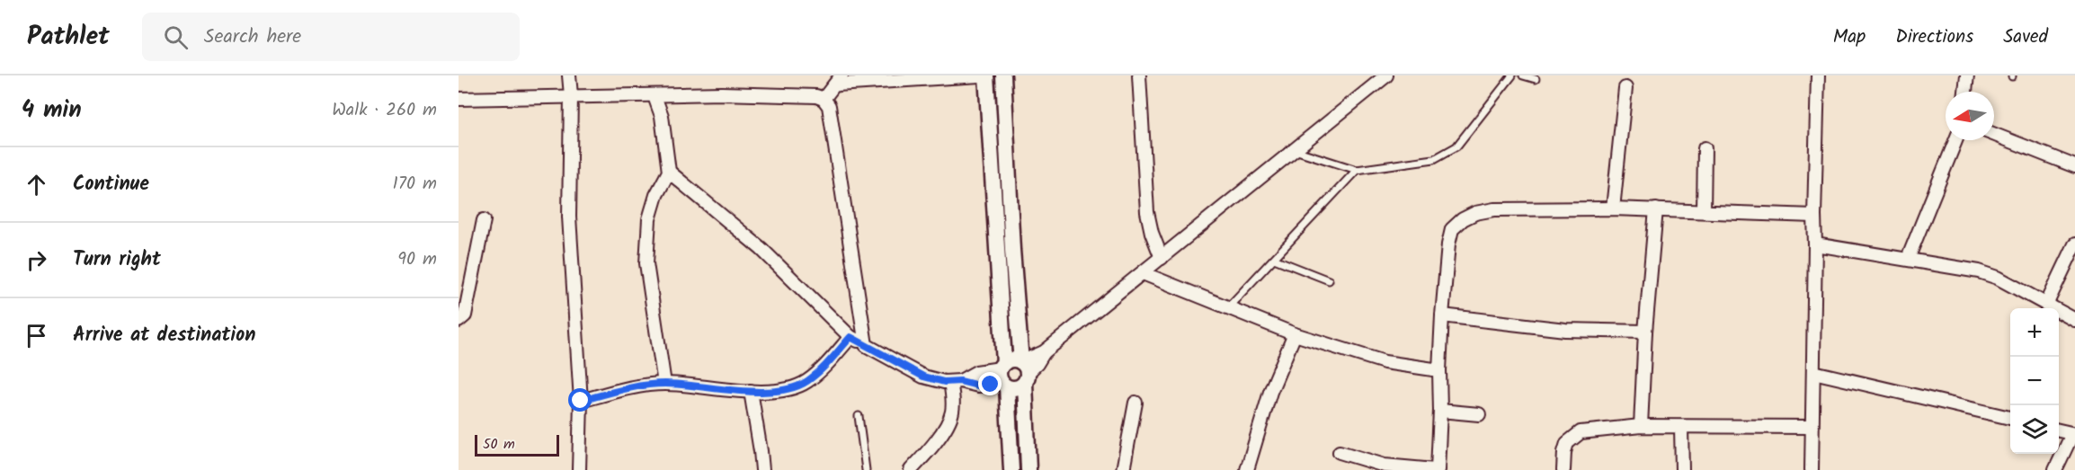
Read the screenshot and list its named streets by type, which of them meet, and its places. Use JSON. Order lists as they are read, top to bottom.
{
  "scale_bar": "50 m",
  "north": "left",
  "page": {
    "header": "Pathlet",
    "search": "Search here",
    "nav": ["Map", "Directions", "Saved"],
    "heading": ["4 min", "Walk · 260 m"],
    "list": [
      ["Continue", "170 m"],
      ["Turn right", "90 m"],
      "Arrive at destination"
    ],
    "map_buttons": ["+", "−"],
    "scale": "50 m"
  }
}
